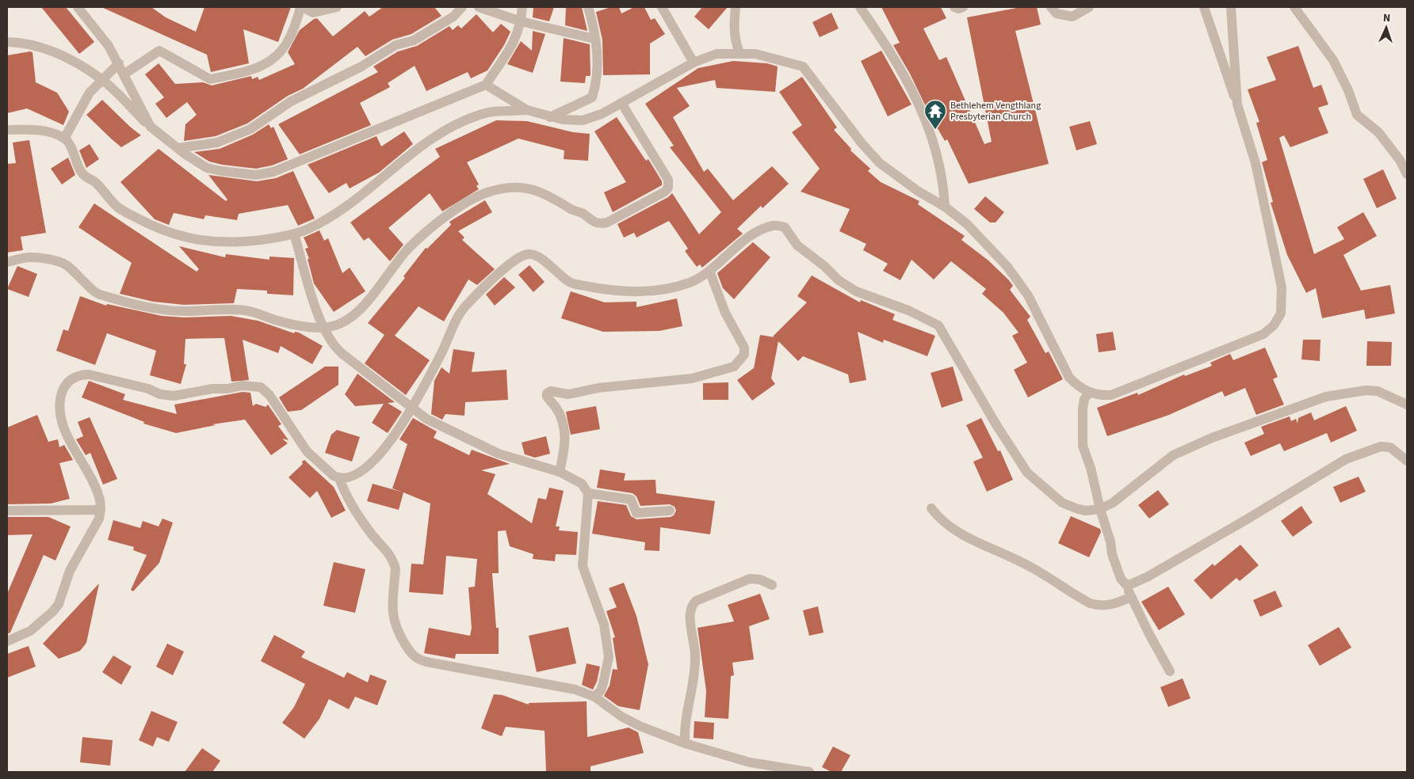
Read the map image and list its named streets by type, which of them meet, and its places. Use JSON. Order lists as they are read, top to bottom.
{
  "places": {
    "temple": ["Bethlehem Vengthlang Presbyterian Church"]
  },
  "north": "top"
}
